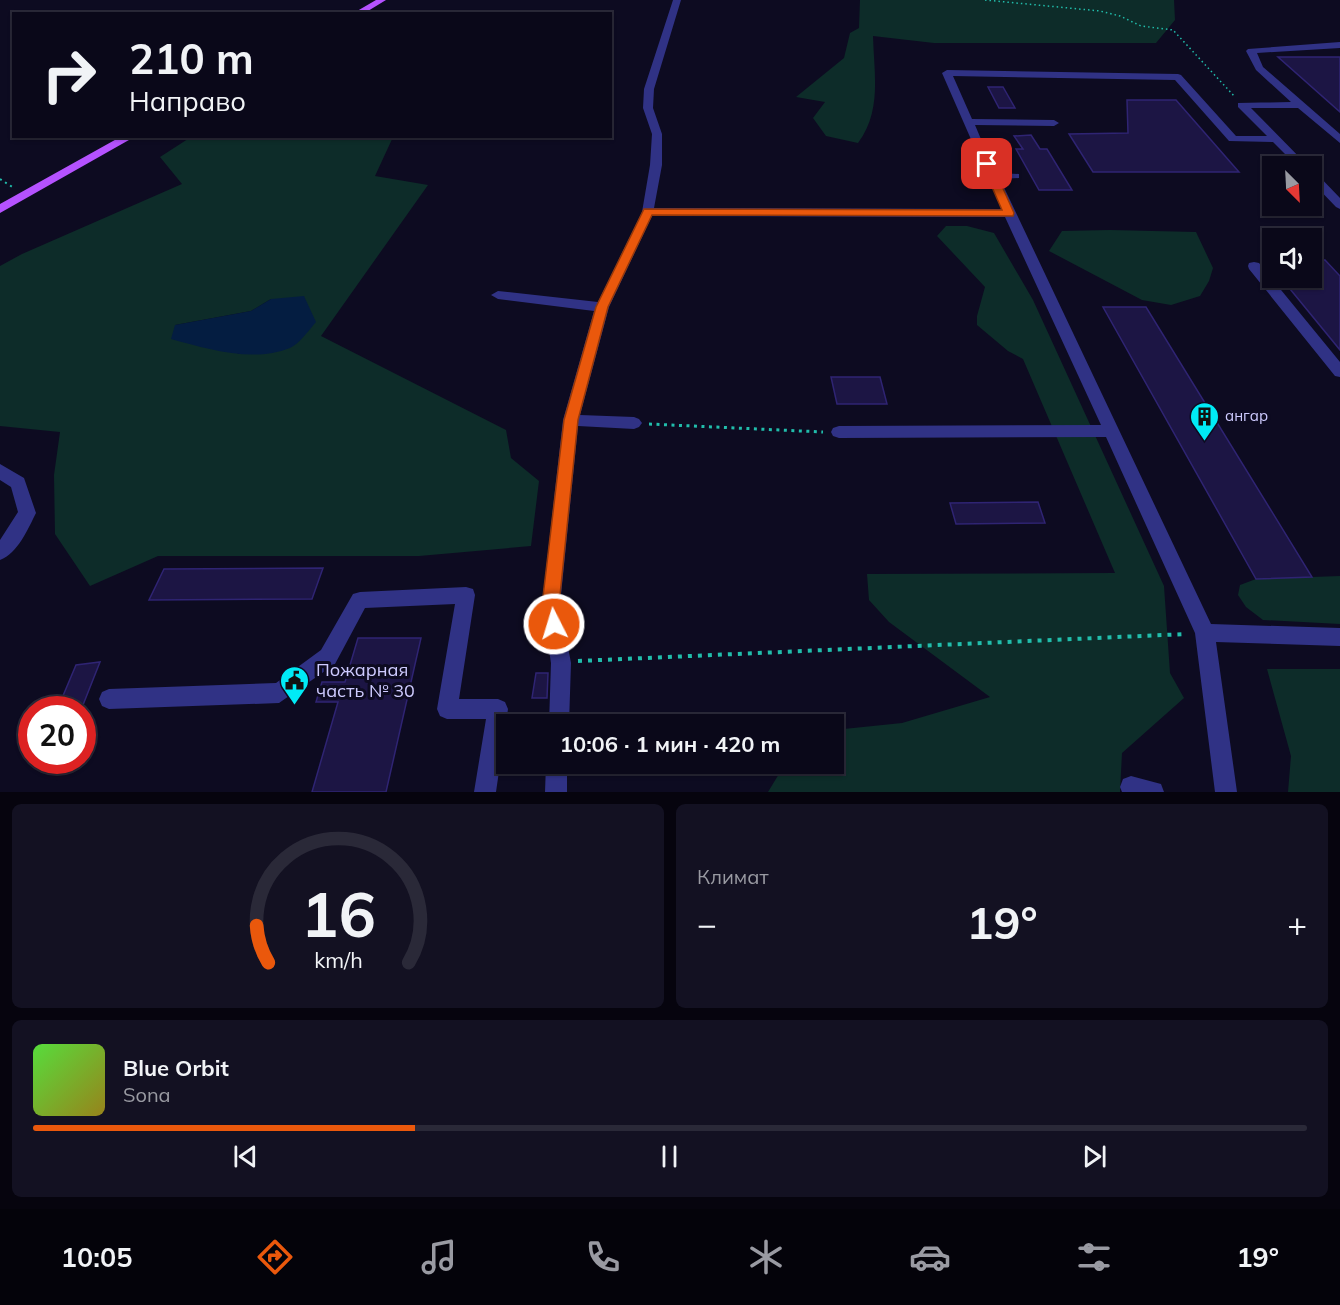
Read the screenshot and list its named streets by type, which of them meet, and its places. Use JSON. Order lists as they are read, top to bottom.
{
  "places": {
    "building": ["ангар"],
    "public building": ["Пожарная часть № 30"]
  },
  "north": "bottom right",
  "page": {
    "turn": ["210 m", "Направо"],
    "limit": "20",
    "trip": "10:06 · 1 мин · 420 m",
    "tile": "Климат",
    "heat": ["−", "19°", "+"],
    "song": ["Blue Orbit", "Sona"],
    "tabs": ["10:05", "19°"],
    "gauge": ["16", "km/h"]
  }
}
